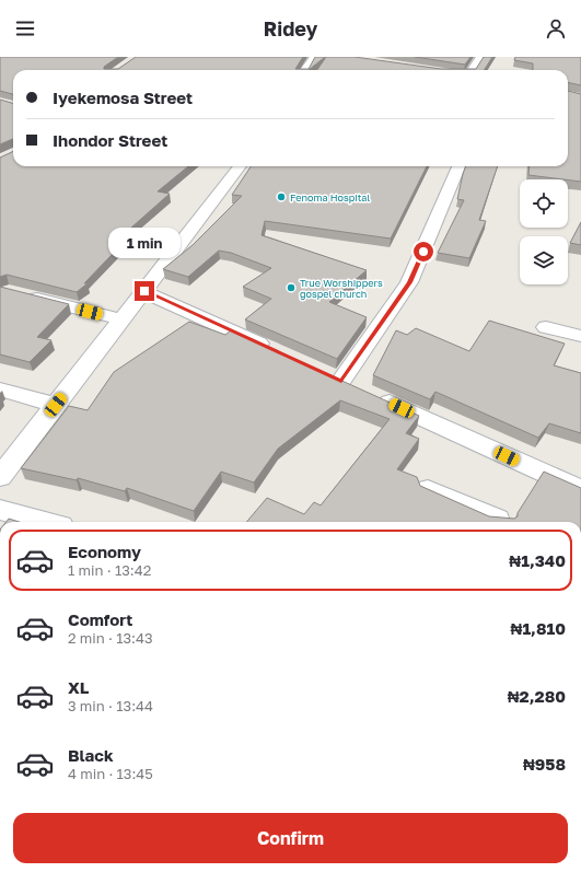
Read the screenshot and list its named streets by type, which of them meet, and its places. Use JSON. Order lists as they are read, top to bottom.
{
  "places": ["Fenoma Hospital", "True Worshippers gospel church"],
  "page": {
    "header": "Ridey",
    "banner": ["Iyekemosa Street", "Ihondor Street"],
    "bubble": "1 min",
    "list": [
      {
        "name": "Economy",
        "note": "1 min · 13:42",
        "value": "₦1,340"
      },
      {
        "name": "Comfort",
        "note": "2 min · 13:43",
        "value": "₦1,810"
      },
      {
        "name": "XL",
        "note": "3 min · 13:44",
        "value": "₦2,280"
      },
      {
        "name": "Black",
        "note": "4 min · 13:45",
        "value": "₦958"
      }
    ],
    "buttons": "Confirm"
  }
}
